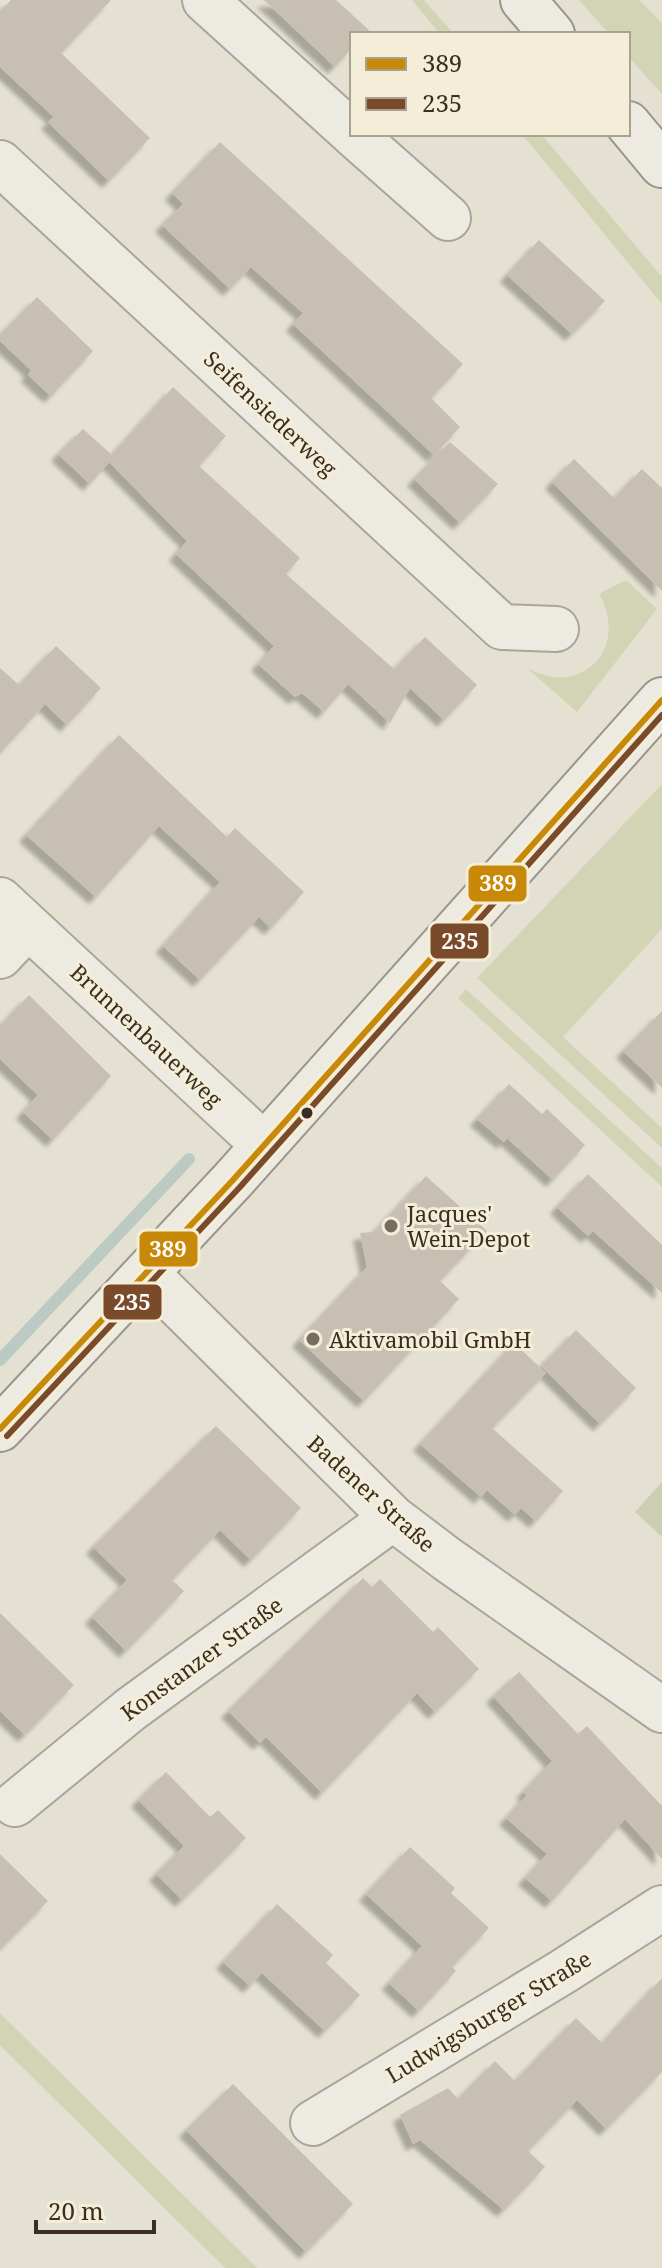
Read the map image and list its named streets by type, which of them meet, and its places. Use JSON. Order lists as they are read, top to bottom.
{
  "streets": {
    "street": [
      "Seifensiederweg",
      "Brunnenbauerweg",
      "Badener Straße",
      "Konstanzer Straße",
      "Ludwigsburger Straße"
    ]
  },
  "crossings": [
    ["Badener Straße", "Konstanzer Straße"]
  ],
  "places": ["Jacques' Wein-Depot", "Aktivamobil GmbH"],
  "lines": ["transit line 389", "transit line 235"],
  "legend": ["389", "235"],
  "scale_bar": "20 m"
}
